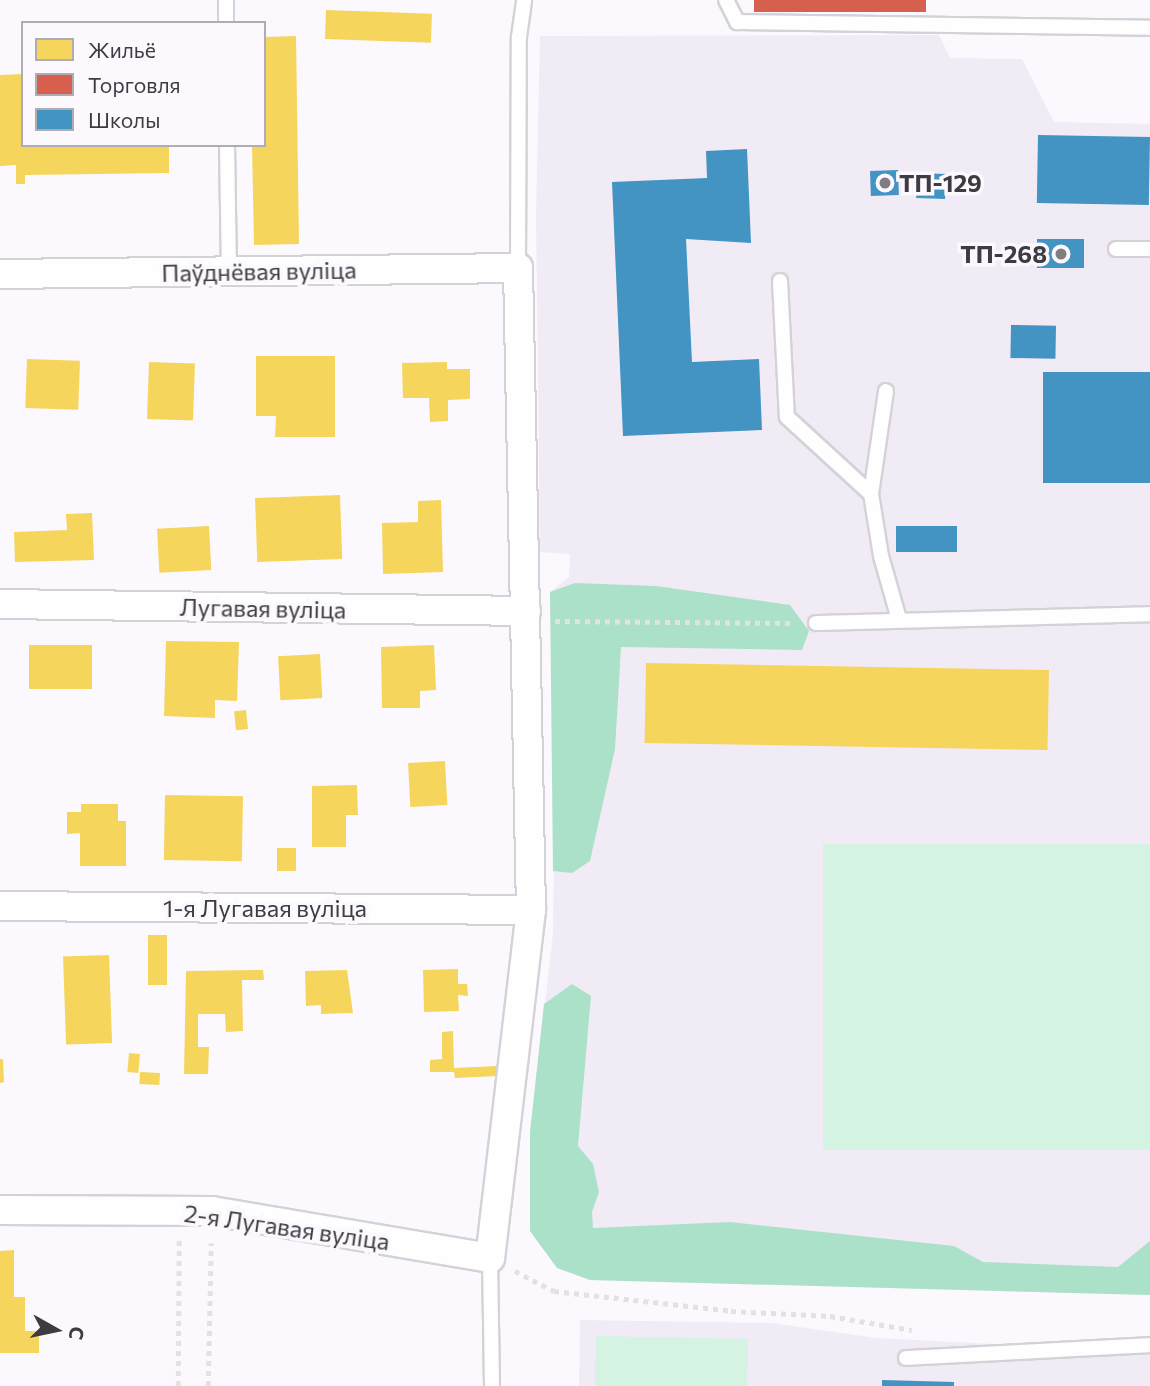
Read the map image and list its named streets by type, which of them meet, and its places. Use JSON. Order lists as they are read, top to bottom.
{
  "streets": {
    "street": [
      "Паўднёвая вуліца",
      "Лугавая вуліца",
      "1-я Лугавая вуліца",
      "2-я Лугавая вуліца"
    ]
  },
  "places": ["ТП-129", "ТП-268"],
  "legend": ["Жильё", "Торговля", "Школы"],
  "north": "right"
}
